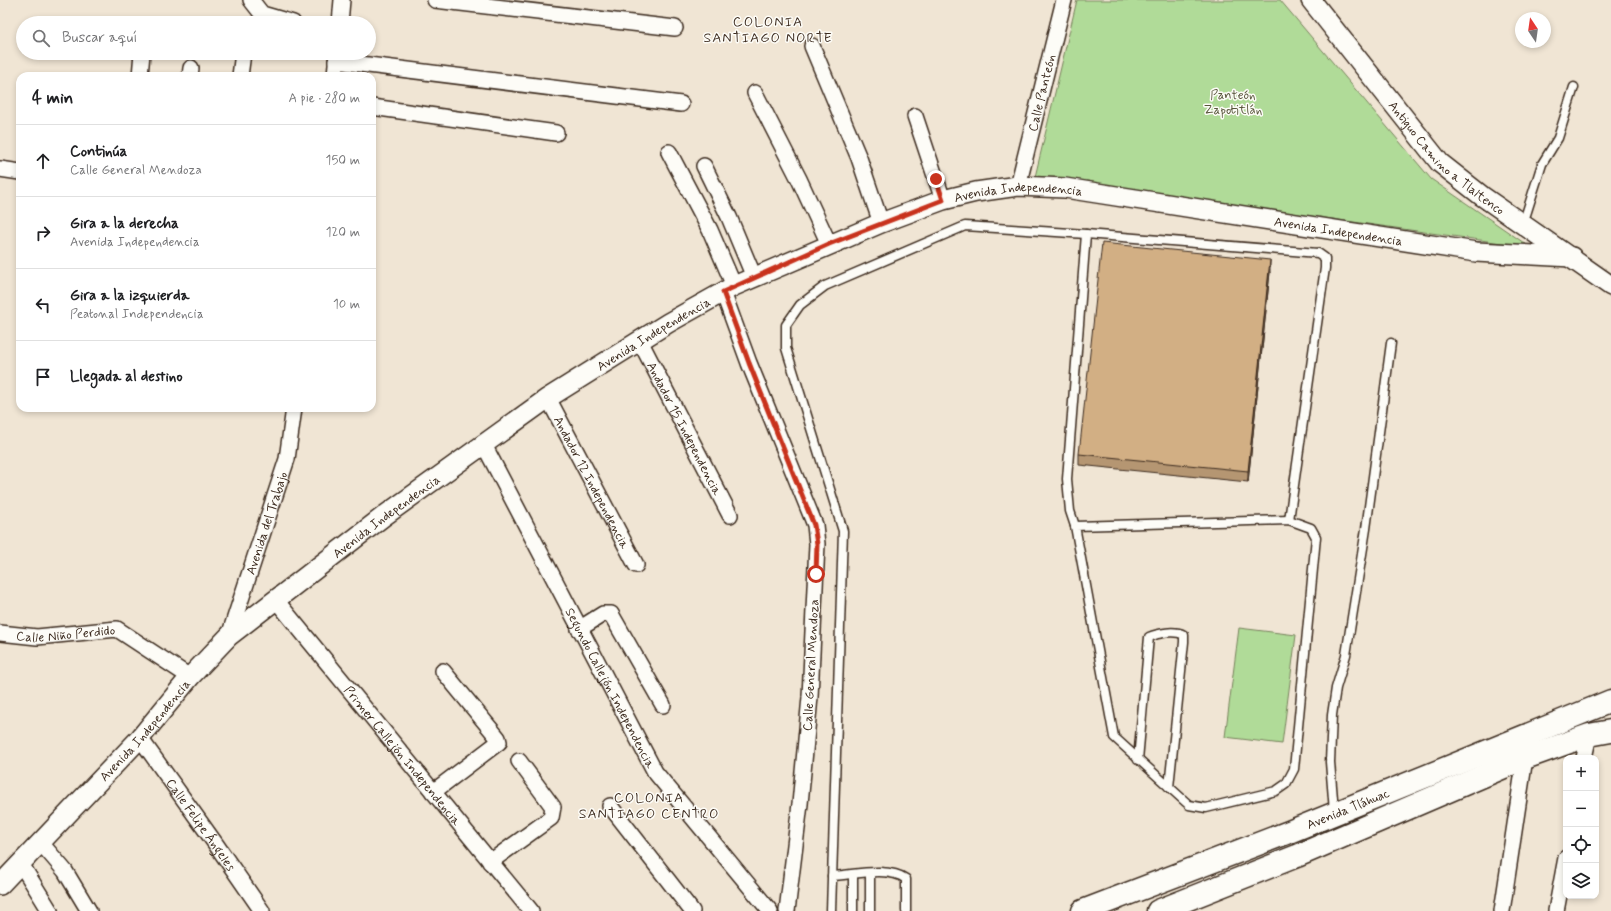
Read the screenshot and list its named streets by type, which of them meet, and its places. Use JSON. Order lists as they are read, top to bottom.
{
  "streets": {
    "main road": ["Avenida Tláhuac"],
    "street": [
      "Calle Panteón",
      "Antiguo Camino a Tlaltenco",
      "Avenida Independencia",
      "Andador 15 Independencia",
      "Andador 12 Independencia",
      "Avenida del Trabajo",
      "Calle Niño Perdido",
      "Calle General Mendoza",
      "Segundo Callejón Independencia",
      "Primer Callejón Independencia",
      "Calle Felipe Ángeles"
    ]
  },
  "crossings": [
    ["Calle Panteón", "Avenida Independencia"],
    ["Antiguo Camino a Tlaltenco", "Avenida Independencia"],
    ["Avenida Independencia", "Andador 15 Independencia"],
    ["Avenida Independencia", "Andador 12 Independencia"],
    ["Avenida Independencia", "Avenida del Trabajo"],
    ["Avenida Independencia", "Calle Niño Perdido"],
    ["Avenida Independencia", "Calle General Mendoza"],
    ["Avenida Independencia", "Segundo Callejón Independencia"],
    ["Avenida Independencia", "Primer Callejón Independencia"],
    ["Avenida Independencia", "Calle Felipe Ángeles"]
  ],
  "districts": ["COLONIA SANTIAGO NORTE", "COLONIA SANTIAGO CENTRO"],
  "parks": ["Panteón Zapotitlán"],
  "north": "top",
  "page": {
    "search": "Buscar aquí",
    "heading": ["4 min", "A pie · 280 m"],
    "list": [
      ["Continúa", "Calle General Mendoza", "150 m"],
      ["Gira a la derecha", "Avenida Independencia", "120 m"],
      ["Gira a la izquierda", "Peatonal Independencia", "10 m"],
      "Llegada al destino"
    ],
    "map_buttons": ["+", "−"]
  }
}
